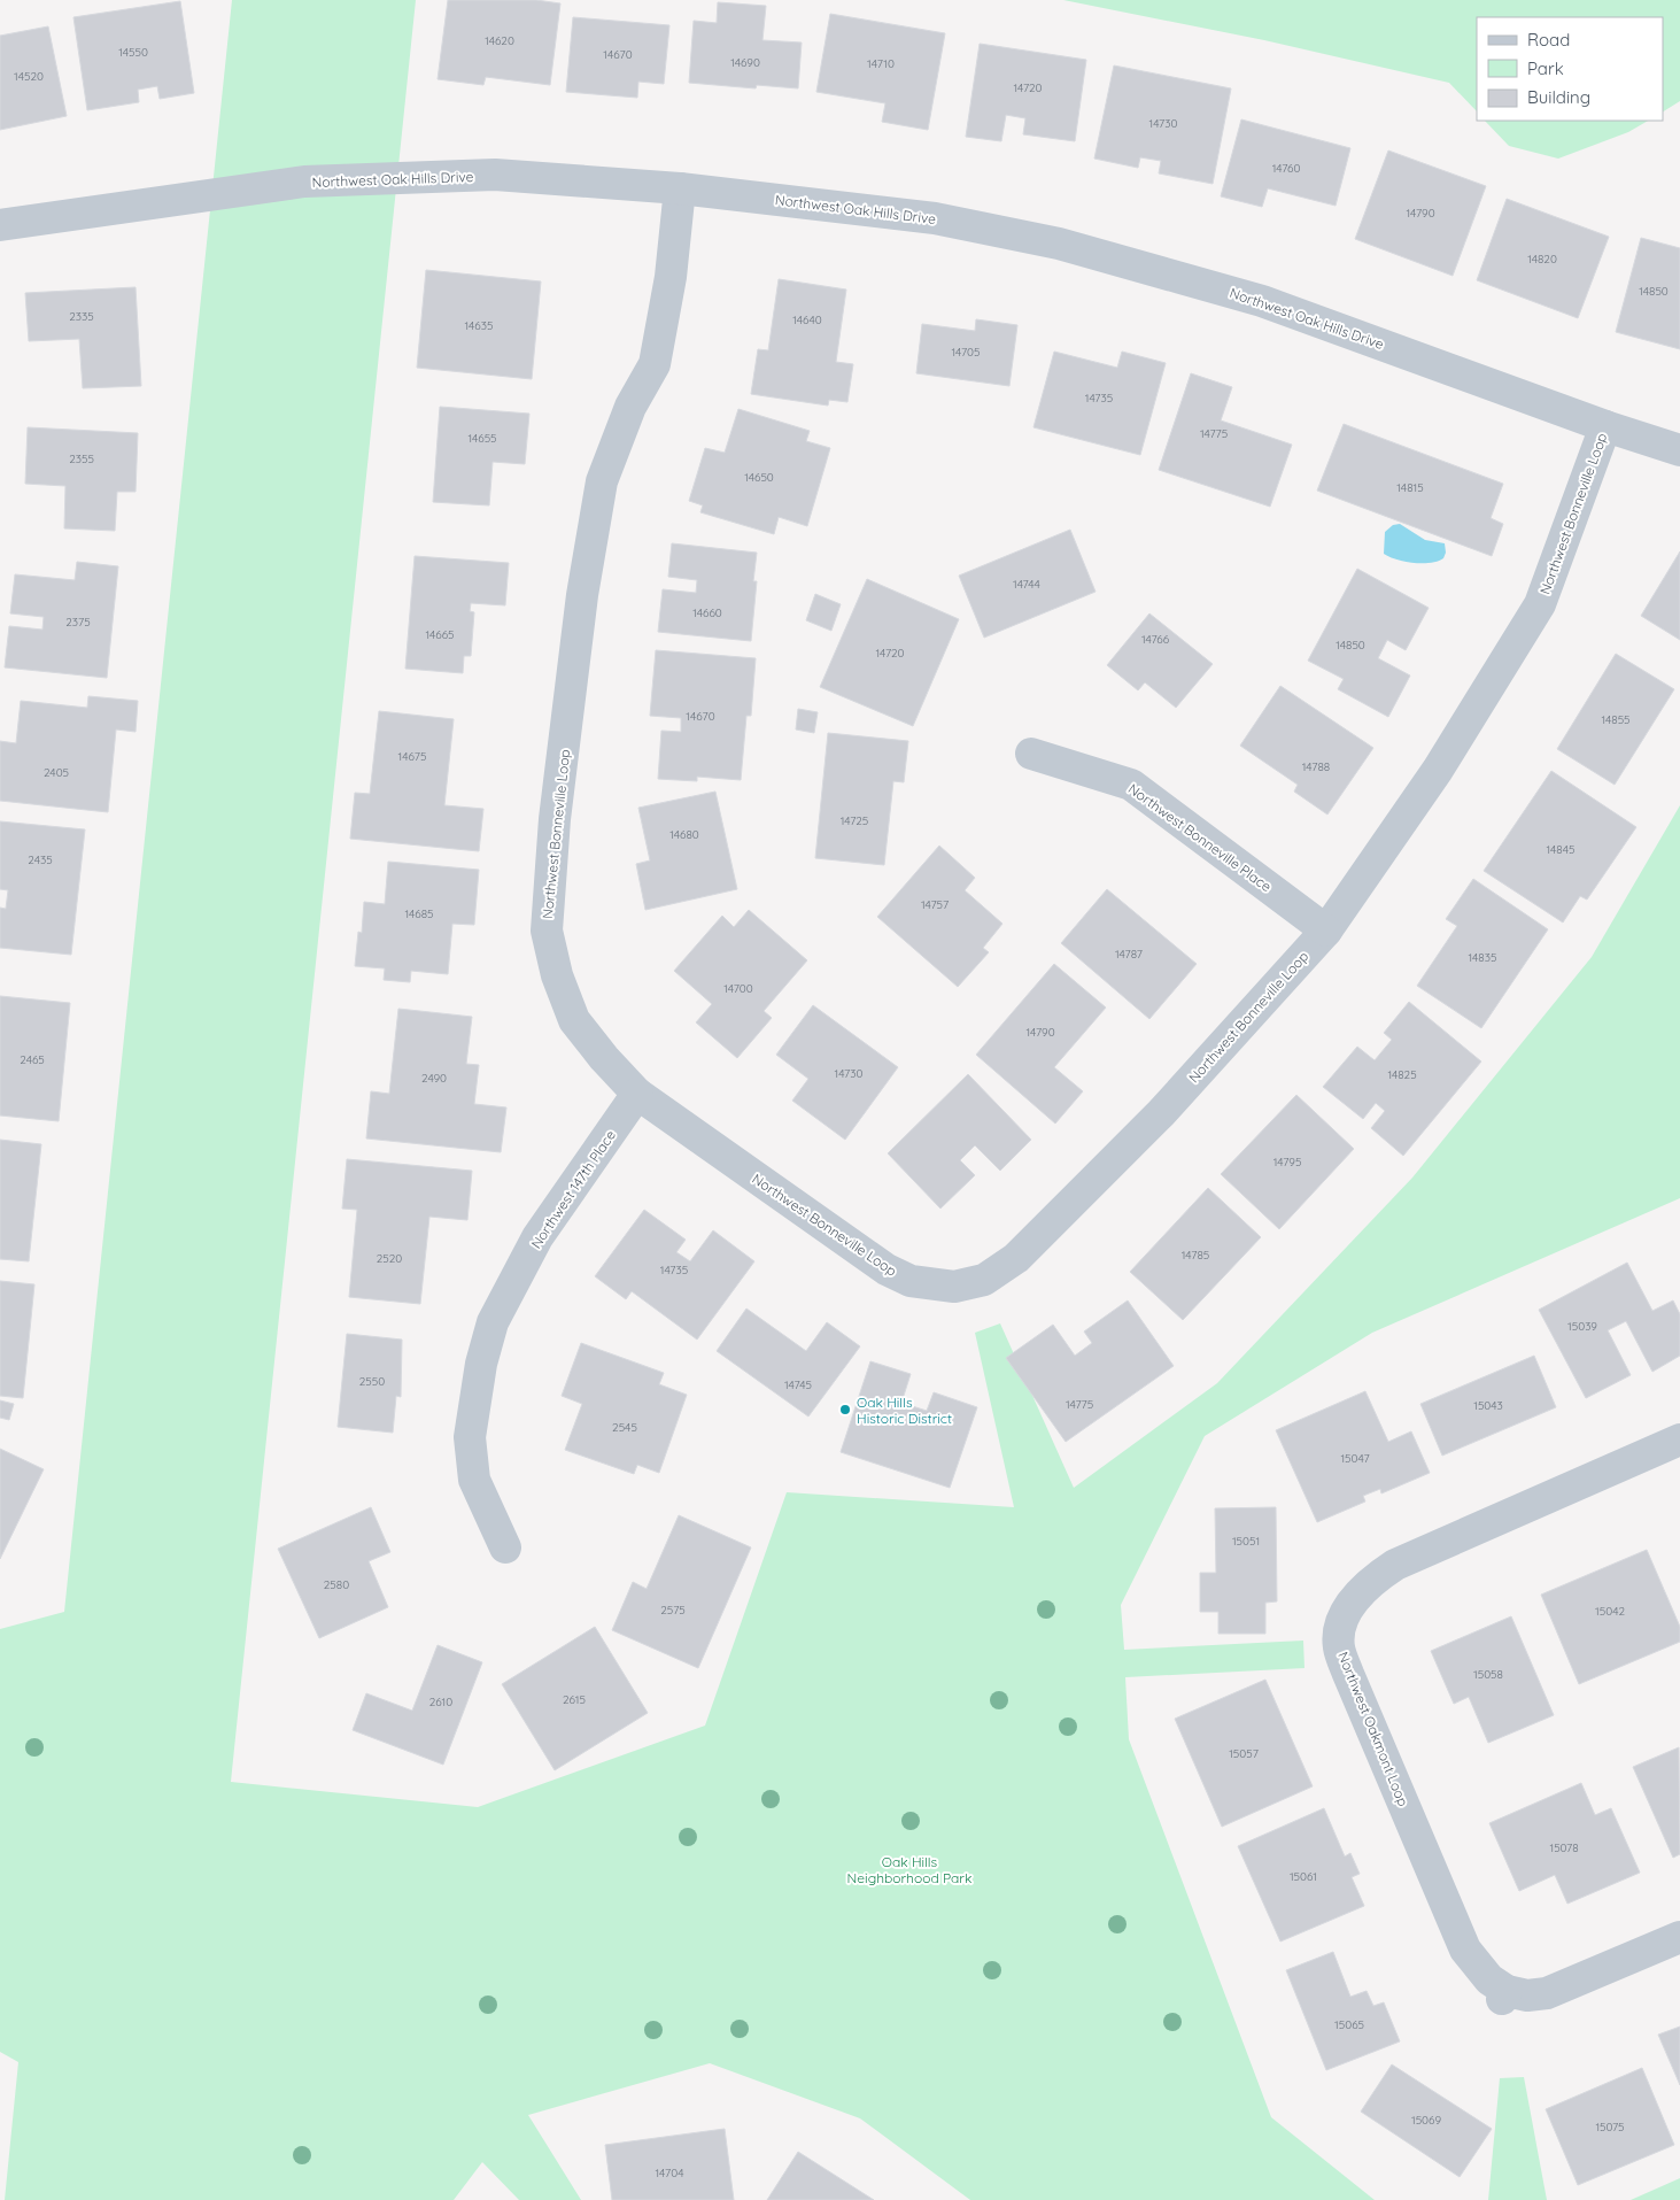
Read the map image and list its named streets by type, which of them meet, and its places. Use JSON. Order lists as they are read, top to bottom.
{
  "streets": {
    "street": [
      "Northwest Oak Hills Drive",
      "Northwest Bonneville Loop",
      "Northwest Bonneville Place",
      "Northwest 147th Place",
      "Northwest Oakmont Loop"
    ]
  },
  "crossings": [
    ["Northwest Oak Hills Drive", "Northwest Bonneville Loop"],
    ["Northwest Bonneville Loop", "Northwest Bonneville Place"],
    ["Northwest Bonneville Loop", "Northwest 147th Place"]
  ],
  "parks": ["Oak Hills Neighborhood Park"],
  "places": ["Oak Hills Historic District"],
  "house_numbers": [
    "14620",
    "14550",
    "14670",
    "14690",
    "14710",
    "14520",
    "14720",
    "14730",
    "14760",
    "14790",
    "14820",
    "14850",
    "2335",
    "14640",
    "14635",
    "14705",
    "14735",
    "14775",
    "14655",
    "2355",
    "14650",
    "14815",
    "14744",
    "14660",
    "2375",
    "14665",
    "14766",
    "14850",
    "14720",
    "14670",
    "14855",
    "14675",
    "14788",
    "2405",
    "14725",
    "14680",
    "14845",
    "2435",
    "14757",
    "14685",
    "14787",
    "14835",
    "14700",
    "14790",
    "2465",
    "14730",
    "14825",
    "2490",
    "14795",
    "14785",
    "2520",
    "14735",
    "15039",
    "2550",
    "14745",
    "14775",
    "15043",
    "2545",
    "15047",
    "15051",
    "2580",
    "2575",
    "15042",
    "15058",
    "2615",
    "2610",
    "15057",
    "15078",
    "15061",
    "15065",
    "15069",
    "15075",
    "14704"
  ],
  "legend": ["Road", "Park", "Building"]
}
